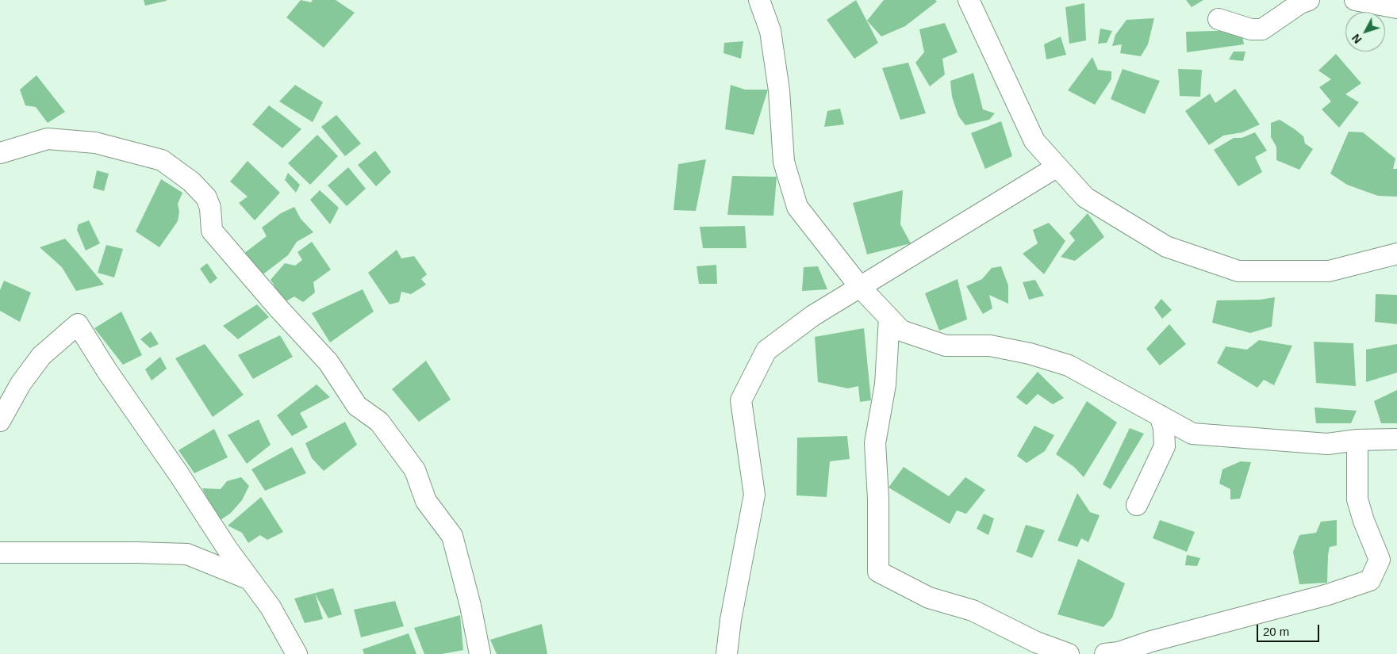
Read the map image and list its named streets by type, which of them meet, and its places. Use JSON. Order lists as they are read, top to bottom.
{
  "scale_bar": "20 m",
  "north": "bottom left"
}
